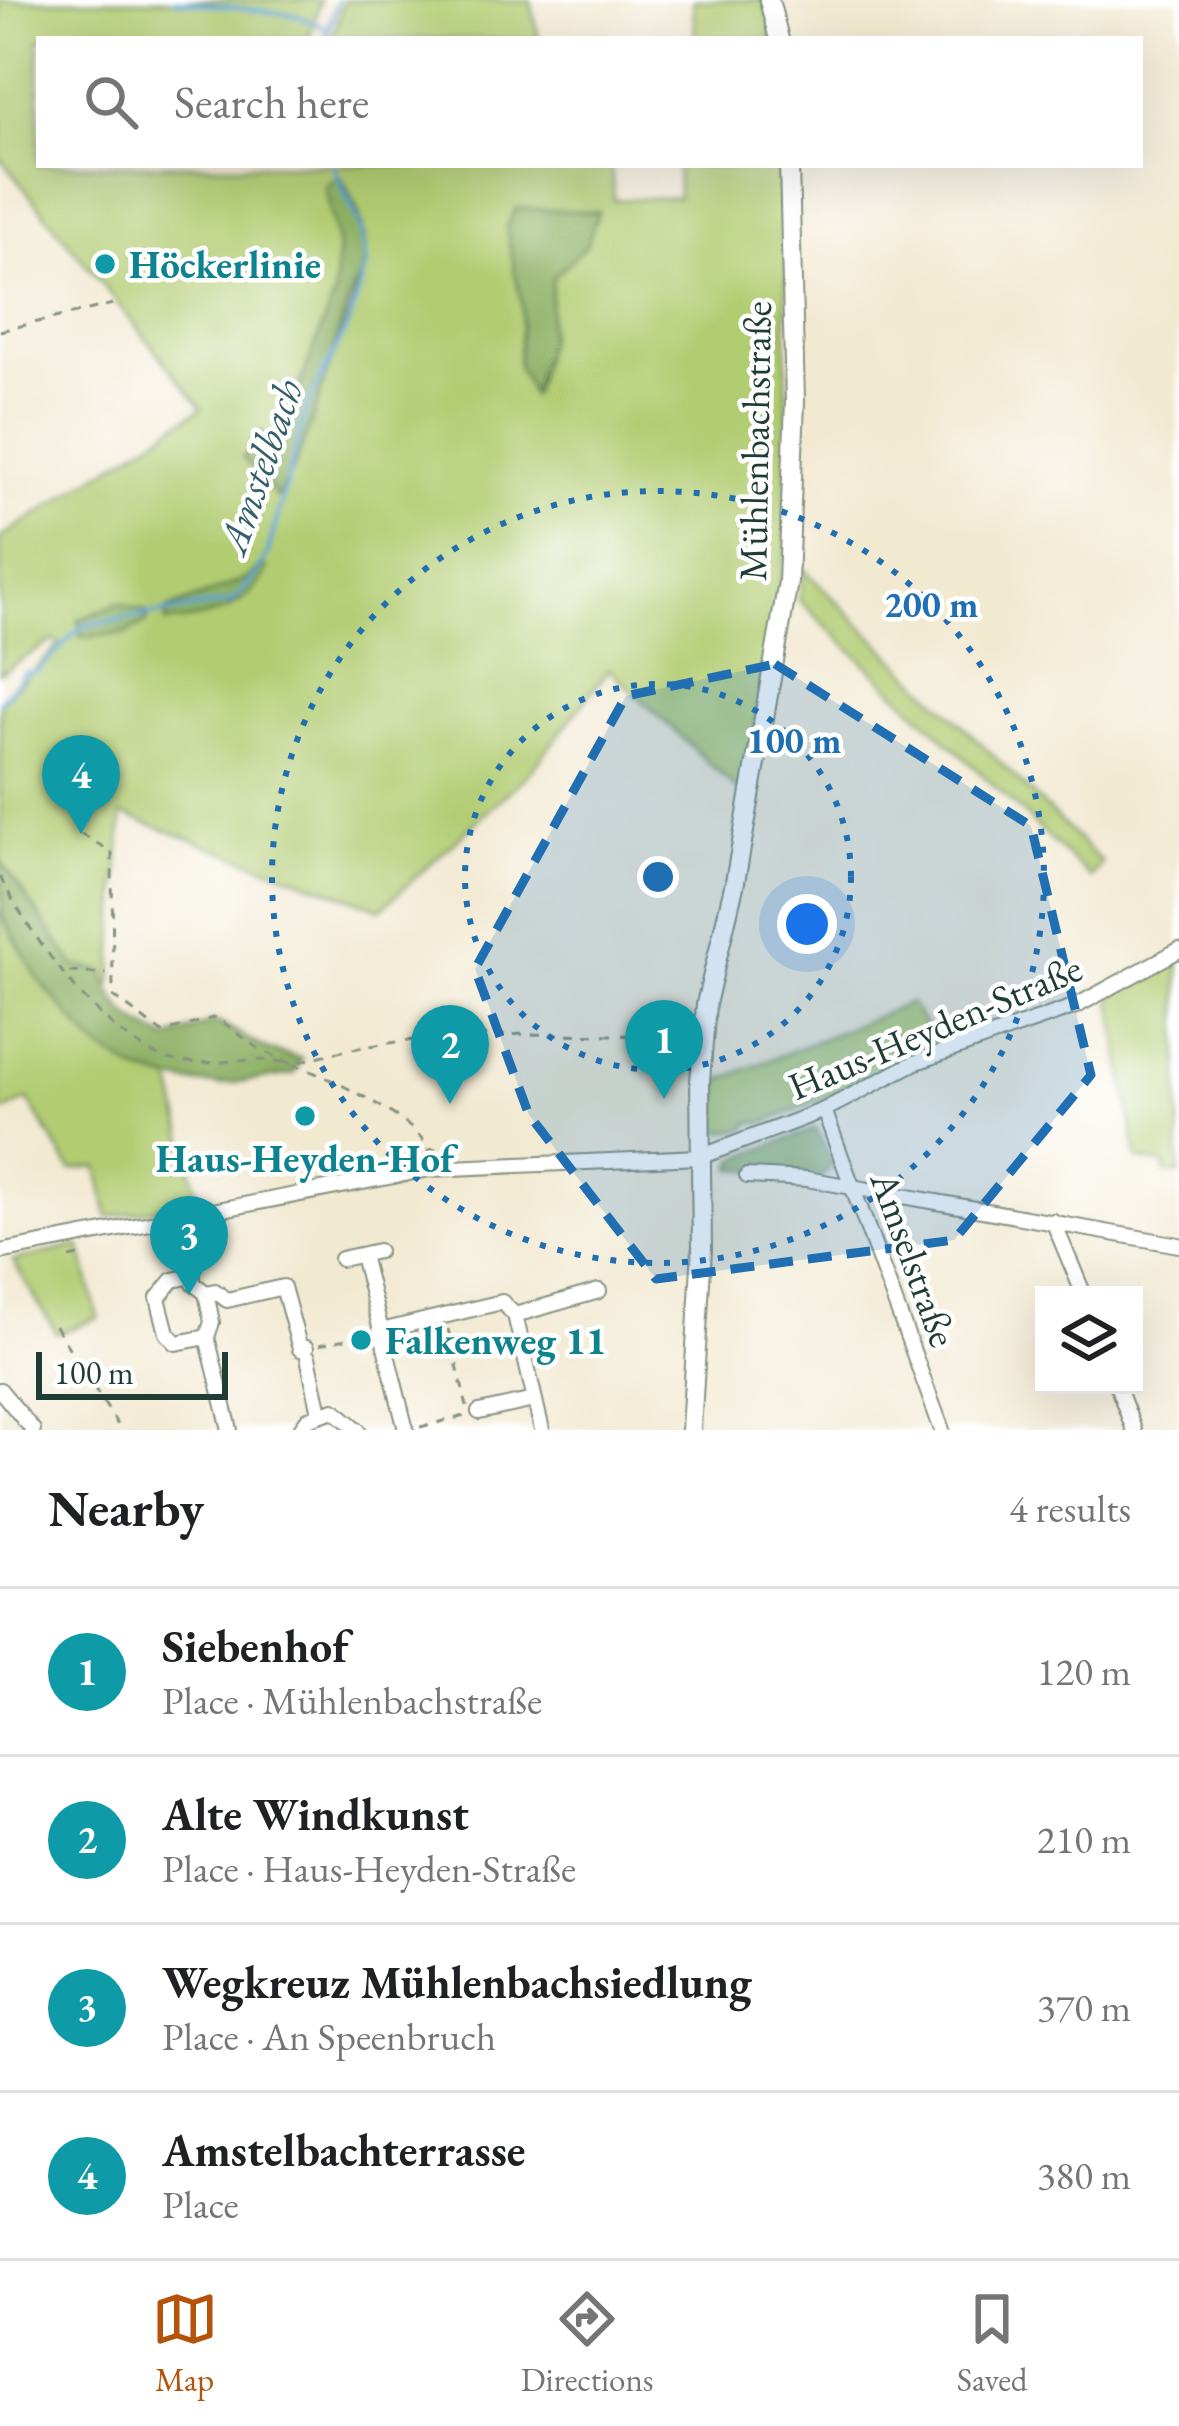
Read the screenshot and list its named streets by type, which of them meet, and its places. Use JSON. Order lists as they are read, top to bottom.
{
  "streets": {
    "street": ["Mühlenbachstraße", "Haus-Heyden-Straße", "Amselstraße"]
  },
  "crossings": [
    ["Mühlenbachstraße", "Haus-Heyden-Straße"],
    ["Haus-Heyden-Straße", "Amselstraße"]
  ],
  "water": ["Amstelbach"],
  "places": ["Höckerlinie", "Haus-Heyden-Hof", "Falkenweg 11"],
  "scale_bar": "100 m",
  "page": {
    "search": "Search here",
    "pins": [
      "4",
      "1",
      "2",
      "3"
    ],
    "scale": "100 m",
    "heading": ["Nearby", "4 results"],
    "list": [
      {
        "mark": "1",
        "name": "Siebenhof",
        "note": "Place · Mühlenbachstraße",
        "value": "120 m"
      },
      {
        "mark": "2",
        "name": "Alte Windkunst",
        "note": "Place · Haus-Heyden-Straße",
        "value": "210 m"
      },
      {
        "mark": "3",
        "name": "Wegkreuz Mühlenbachsiedlung",
        "note": "Place · An Speenbruch",
        "value": "370 m"
      },
      {
        "mark": "4",
        "name": "Amstelbachterrasse",
        "note": "Place",
        "value": "380 m"
      }
    ],
    "nav": ["Map", "Directions", "Saved"]
  },
  "rings": ["200 m", "100 m"]
}
